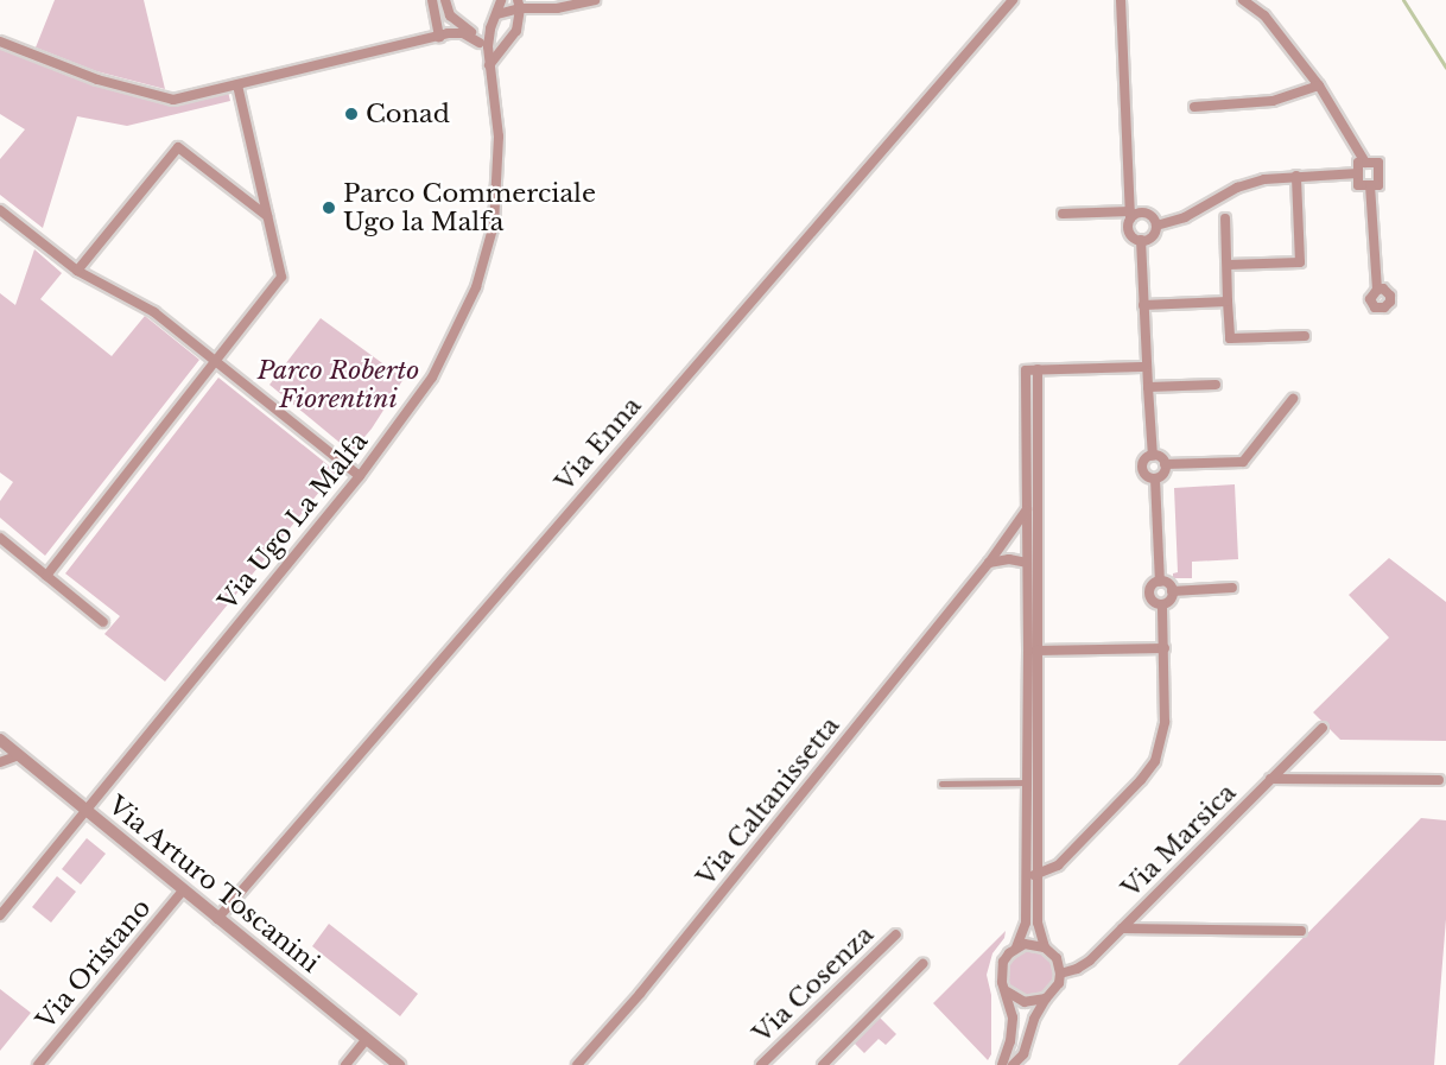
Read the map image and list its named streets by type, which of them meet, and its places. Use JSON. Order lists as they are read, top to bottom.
{
  "streets": {
    "street": [
      "Via Enna",
      "Via Ugo La Malfa",
      "Via Caltanissetta",
      "Via Marsica",
      "Via Arturo Toscanini",
      "Via Oristano",
      "Via Cosenza"
    ]
  },
  "crossings": [
    ["Via Enna", "Via Arturo Toscanini"],
    ["Via Ugo La Malfa", "Via Arturo Toscanini"],
    ["Via Arturo Toscanini", "Via Oristano"]
  ],
  "parks": ["Parco Roberto Fiorentini"],
  "places": ["Conad", "Parco Commerciale Ugo la Malfa"]
}
